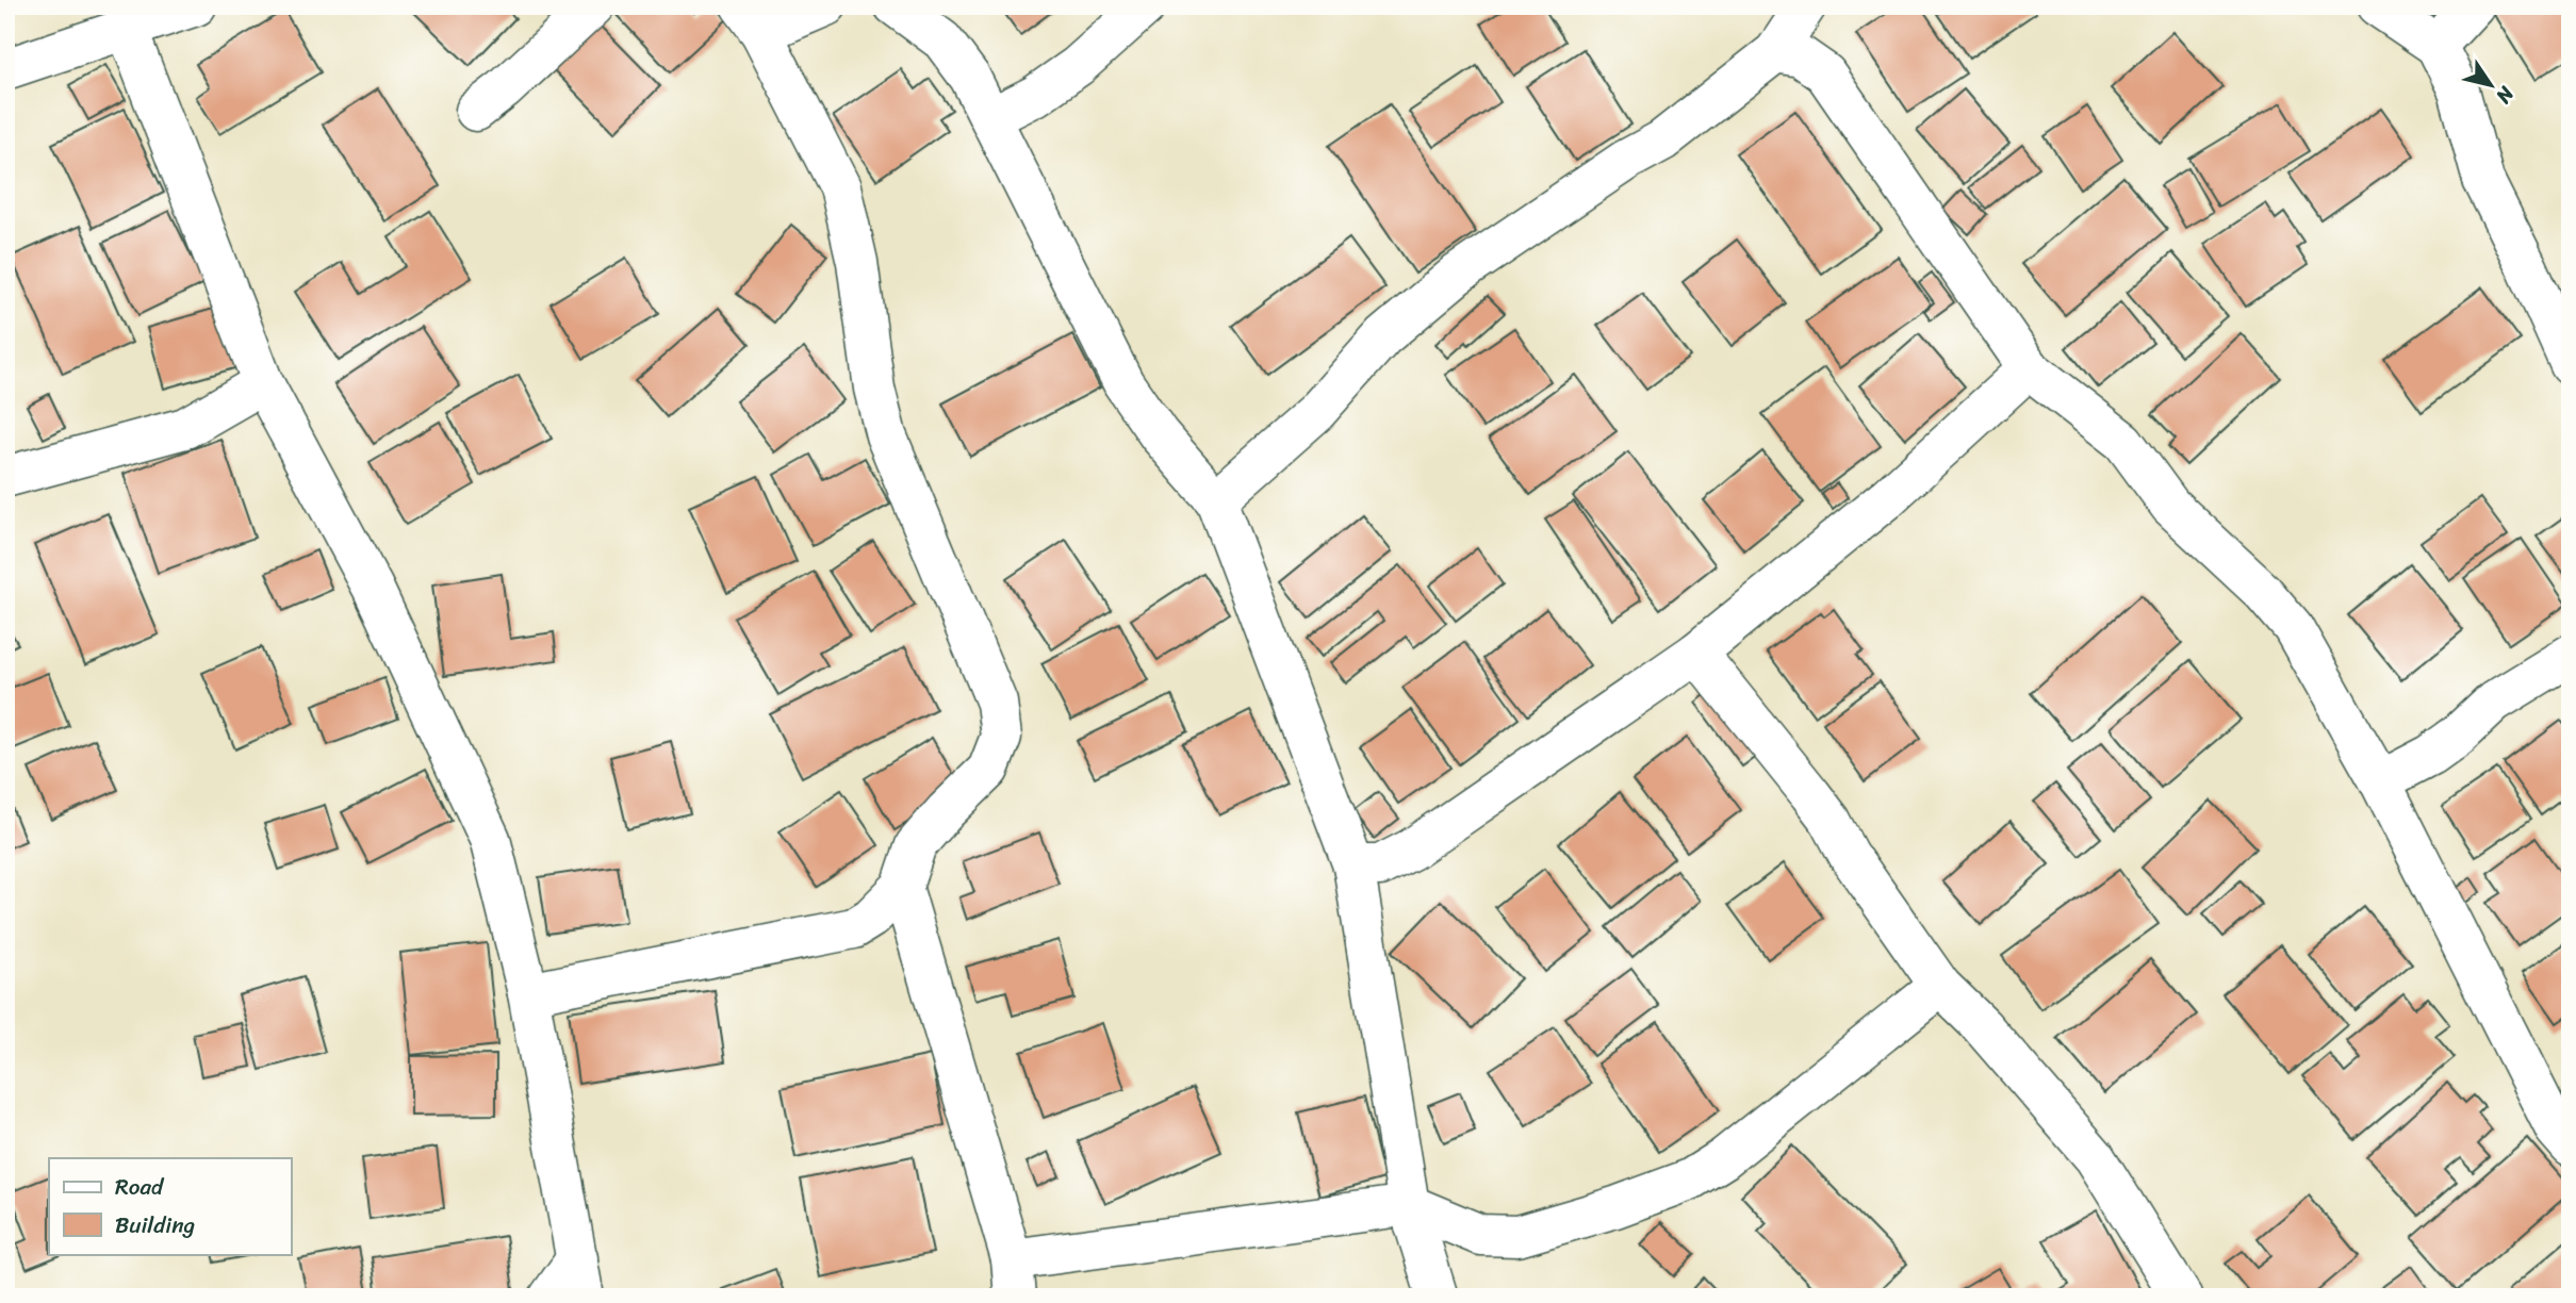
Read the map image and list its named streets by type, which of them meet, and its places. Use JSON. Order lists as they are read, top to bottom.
{
  "legend": ["Road", "Building"],
  "north": "bottom right"
}
